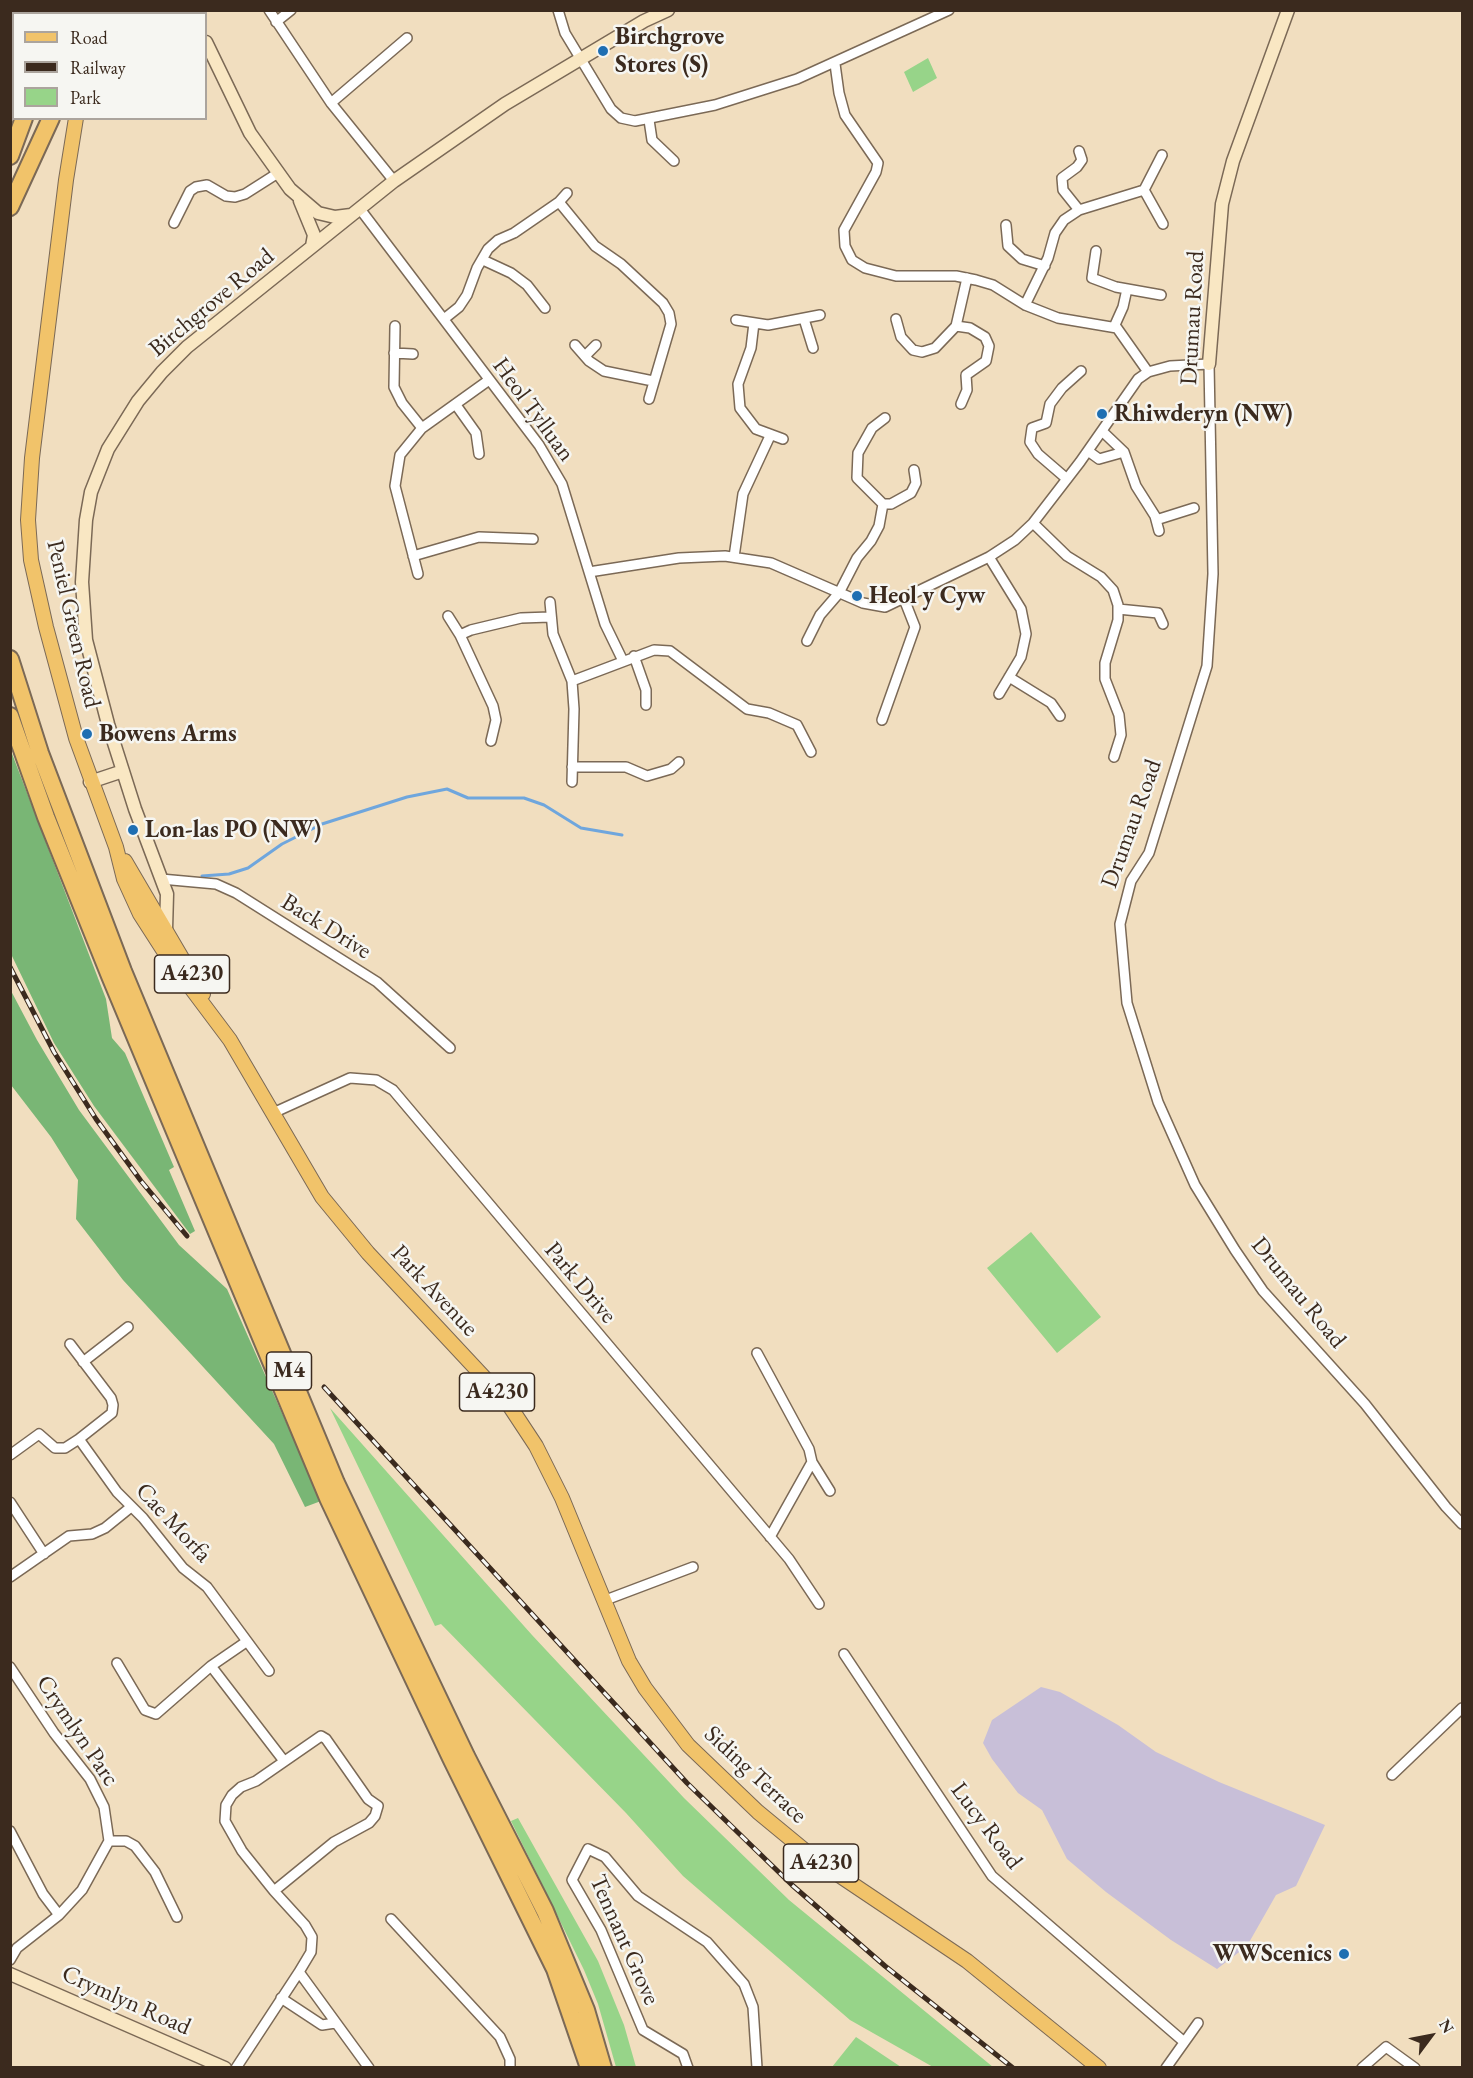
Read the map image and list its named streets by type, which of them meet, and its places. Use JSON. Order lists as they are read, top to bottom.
{
  "streets": {
    "highway": ["M4"],
    "main road": [
      "Birchgrove Road",
      "Drumau Road",
      "Peniel Green Road",
      "A4230",
      "Park Avenue",
      "Siding Terrace",
      "Crymlyn Road"
    ],
    "street": [
      "Heol Tylluan",
      "Back Drive",
      "Park Drive",
      "Cae Morfa",
      "Crymlyn Parc",
      "Lucy Road",
      "Tennant Grove"
    ]
  },
  "crossings": [
    ["Birchgrove Road", "Heol Tylluan"],
    ["Birchgrove Road", "Back Drive"],
    ["Birchgrove Road", "Park Avenue"],
    ["Peniel Green Road", "Park Avenue"],
    ["Park Drive", "Park Avenue"],
    ["Park Avenue", "Siding Terrace"]
  ],
  "places": [
    "Birchgrove Stores (S)",
    "Rhiwderyn (NW)",
    "Heol y Cyw",
    "Bowens Arms",
    "Lon-las PO (NW)",
    "WWScenics"
  ],
  "legend": ["Road", "Railway", "Park"],
  "north": "top right"
}
